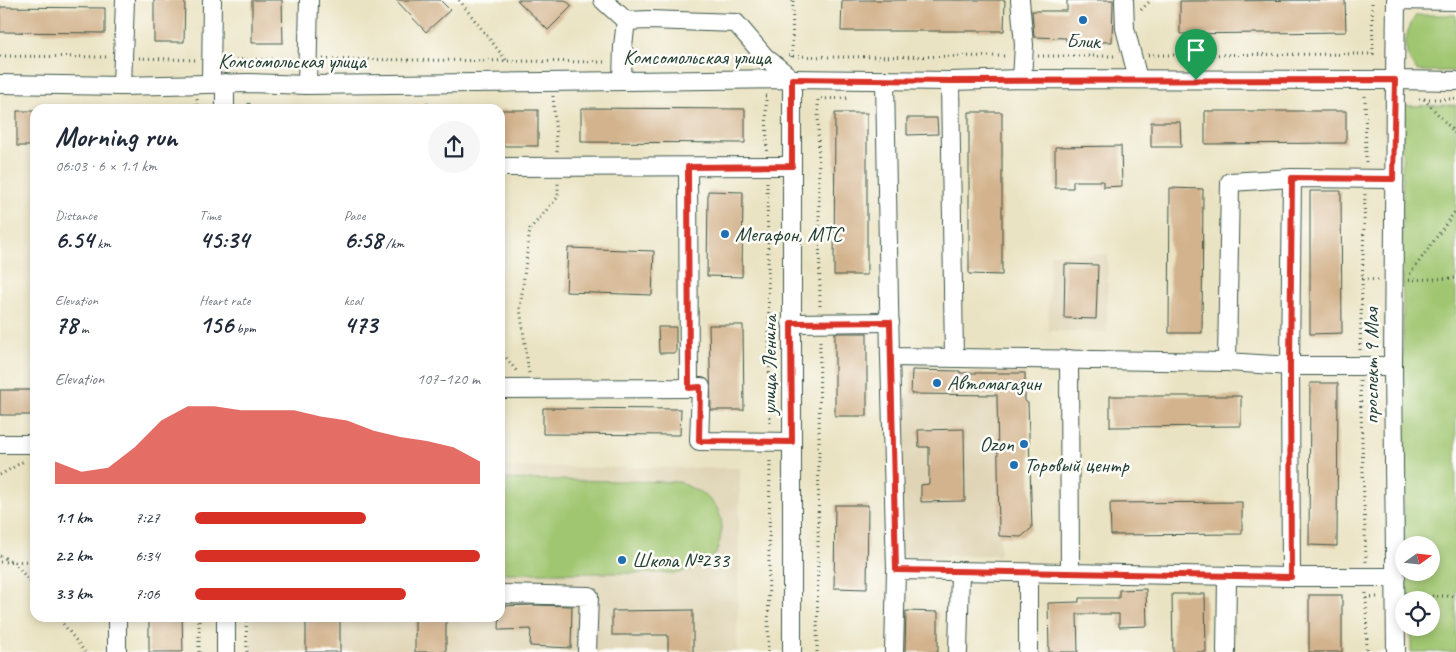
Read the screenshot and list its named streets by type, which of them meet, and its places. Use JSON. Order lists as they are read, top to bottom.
{
  "streets": {
    "street": ["Комсомольская улица", "улица Ленина", "проспект 9 Мая"]
  },
  "crossings": [
    ["Комсомольская улица", "улица Ленина"],
    ["Комсомольская улица", "проспект 9 Мая"]
  ],
  "places": [
    "Блик",
    "Мегафон, МТС",
    "Автомагазин",
    "Ozon",
    "Торовый центр",
    "Школа №233"
  ],
  "north": "right",
  "page": {
    "heading": ["Morning run", "06:03 · 6 × 1.1 km"],
    "stats": [
      ["Distance", "6.54 km"],
      ["Time", "45:34"],
      ["Pace", "6:58 /km"],
      ["Elevation", "78 m"],
      ["Heart rate", "156 bpm"],
      ["kcal", "473"]
    ],
    "chart": ["Elevation", "107–120 m"],
    "list": [
      {
        "name": "1.1 km",
        "note": "7:27"
      },
      {
        "name": "2.2 km",
        "note": "6:34"
      },
      {
        "name": "3.3 km",
        "note": "7:06"
      }
    ]
  }
}
